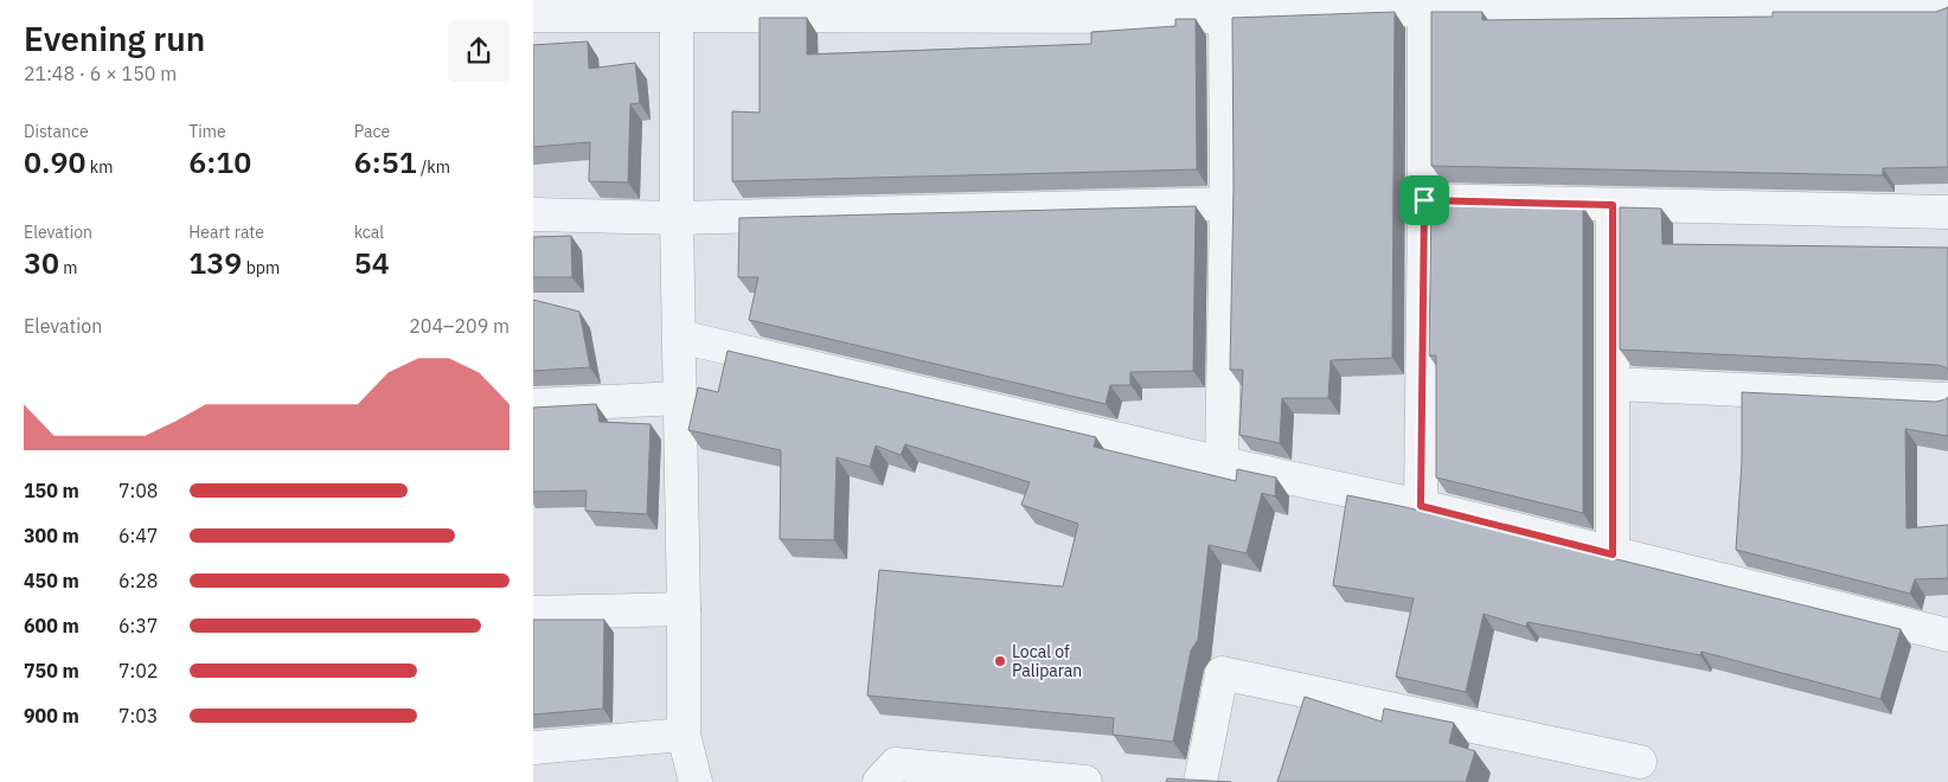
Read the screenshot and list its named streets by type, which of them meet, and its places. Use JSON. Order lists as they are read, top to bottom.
{
  "places": ["Local of Paliparan"],
  "page": {
    "heading": ["Evening run", "21:48 · 6 × 150 m"],
    "stats": [
      ["Distance", "0.90 km"],
      ["Time", "6:10"],
      ["Pace", "6:51 /km"],
      ["Elevation", "30 m"],
      ["Heart rate", "139 bpm"],
      ["kcal", "54"]
    ],
    "chart": ["Elevation", "204–209 m"],
    "list": [
      {
        "name": "150 m",
        "note": "7:08"
      },
      {
        "name": "300 m",
        "note": "6:47"
      },
      {
        "name": "450 m",
        "note": "6:28"
      },
      {
        "name": "600 m",
        "note": "6:37"
      },
      {
        "name": "750 m",
        "note": "7:02"
      },
      {
        "name": "900 m",
        "note": "7:03"
      }
    ]
  }
}
